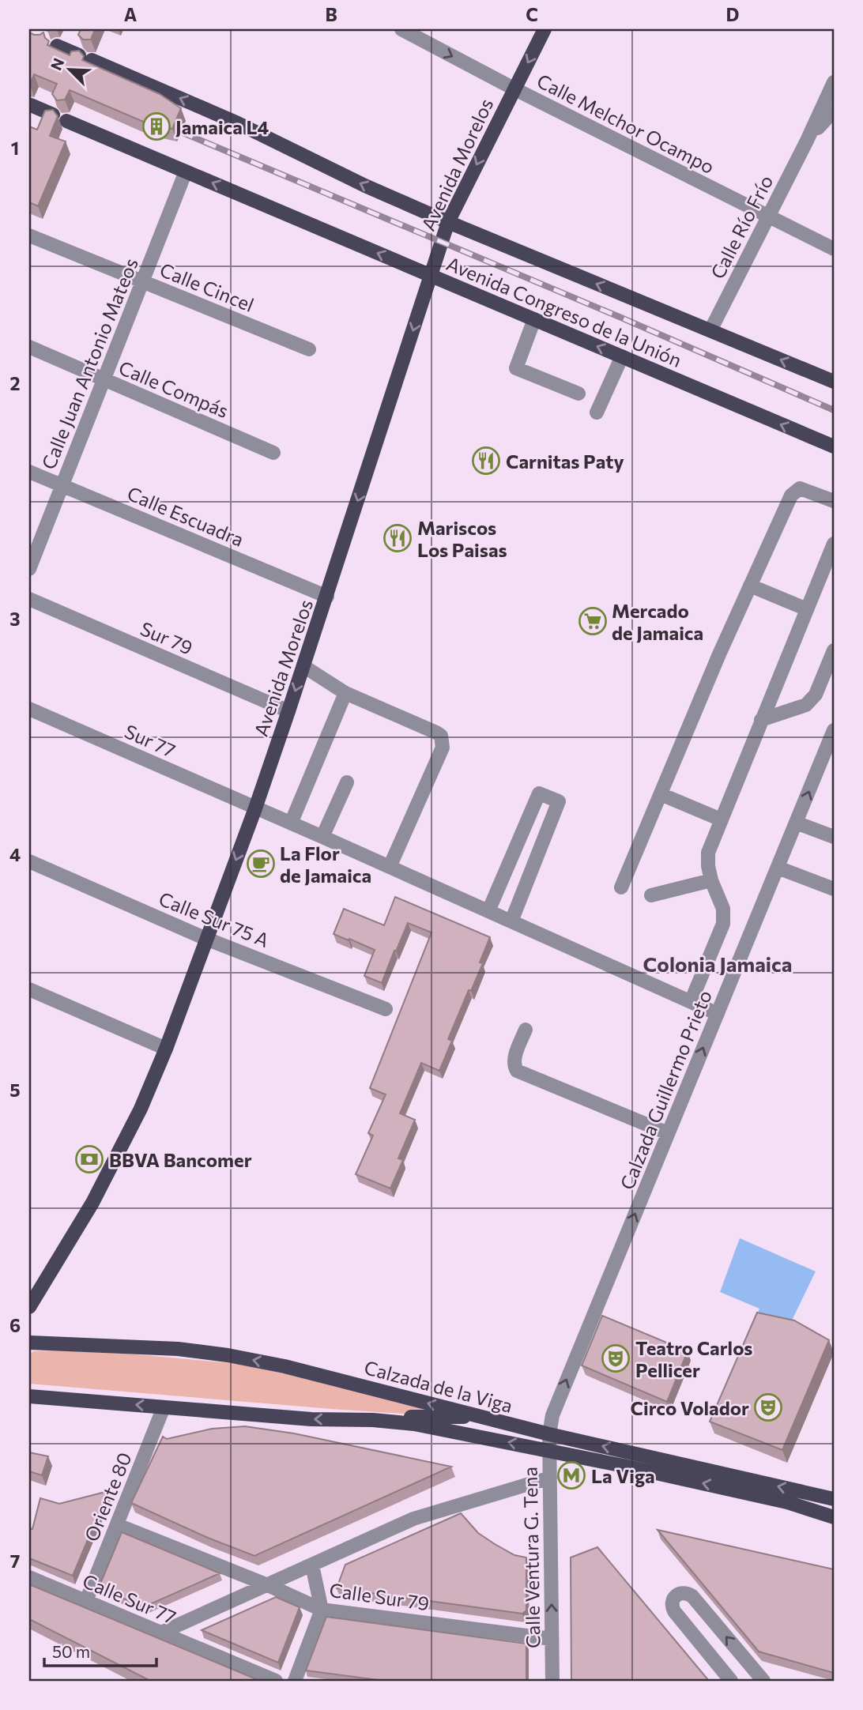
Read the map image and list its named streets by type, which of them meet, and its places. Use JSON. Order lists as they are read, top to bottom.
{
  "streets": {
    "main road": ["Avenida Morelos", "Avenida Congreso de la Unión", "Calzada de la Viga"],
    "street": [
      "Calle Melchor Ocampo",
      "Calle Río Frío",
      "Calle Cincel",
      "Calle Juan Antonio Mateos",
      "Calle Compás",
      "Calle Escuadra",
      "Sur 79",
      "Sur 77",
      "Calle Sur 75 A",
      "Calzada Guillermo Prieto",
      "Oriente 80",
      "Calle Ventura G. Tena",
      "Calle Sur 79",
      "Calle Sur 77"
    ]
  },
  "crossings": [
    ["Calle Melchor Ocampo", "Avenida Morelos"],
    ["Calle Melchor Ocampo", "Calle Río Frío"],
    ["Avenida Morelos", "Avenida Congreso de la Unión"],
    ["Avenida Morelos", "Calle Escuadra"],
    ["Avenida Morelos", "Sur 79"],
    ["Avenida Morelos", "Sur 77"],
    ["Avenida Morelos", "Calle Sur 75 A"],
    ["Calle Río Frío", "Avenida Congreso de la Unión"],
    ["Calle Cincel", "Calle Juan Antonio Mateos"],
    ["Avenida Congreso de la Unión", "Calle Juan Antonio Mateos"],
    ["Calle Juan Antonio Mateos", "Calle Compás"],
    ["Calle Juan Antonio Mateos", "Calle Escuadra"],
    ["Sur 77", "Calzada Guillermo Prieto"],
    ["Calzada Guillermo Prieto", "Calzada de la Viga"],
    ["Calzada Guillermo Prieto", "Calle Ventura G. Tena"],
    ["Calzada de la Viga", "Oriente 80"],
    ["Calzada de la Viga", "Calle Ventura G. Tena"],
    ["Oriente 80", "Calle Sur 79"],
    ["Oriente 80", "Calle Sur 77"],
    ["Calle Ventura G. Tena", "Calle Sur 79"]
  ],
  "one_way": [
    "Avenida Morelos",
    "Avenida Congreso de la Unión",
    "Calzada Guillermo Prieto",
    "Calzada de la Viga",
    "Calle Ventura G. Tena"
  ],
  "districts": ["Colonia Jamaica"],
  "places": {
    "building": ["Jamaica L4"],
    "restaurant": ["Carnitas Paty", "Mariscos Los Paisas"],
    "supermarket": ["Mercado de Jamaica"],
    "cafe": ["La Flor de Jamaica"],
    "bank": ["BBVA Bancomer"],
    "theatre": ["Teatro Carlos Pellicer", "Circo Volador"],
    "metro station": ["La Viga"]
  },
  "scale_bar": "50 m",
  "north": "top left",
  "grid": {
    "columns": [
      "A",
      "B",
      "C",
      "D"
    ],
    "rows": [
      "1",
      "2",
      "3",
      "4",
      "5",
      "6",
      "7"
    ]
  }
}
